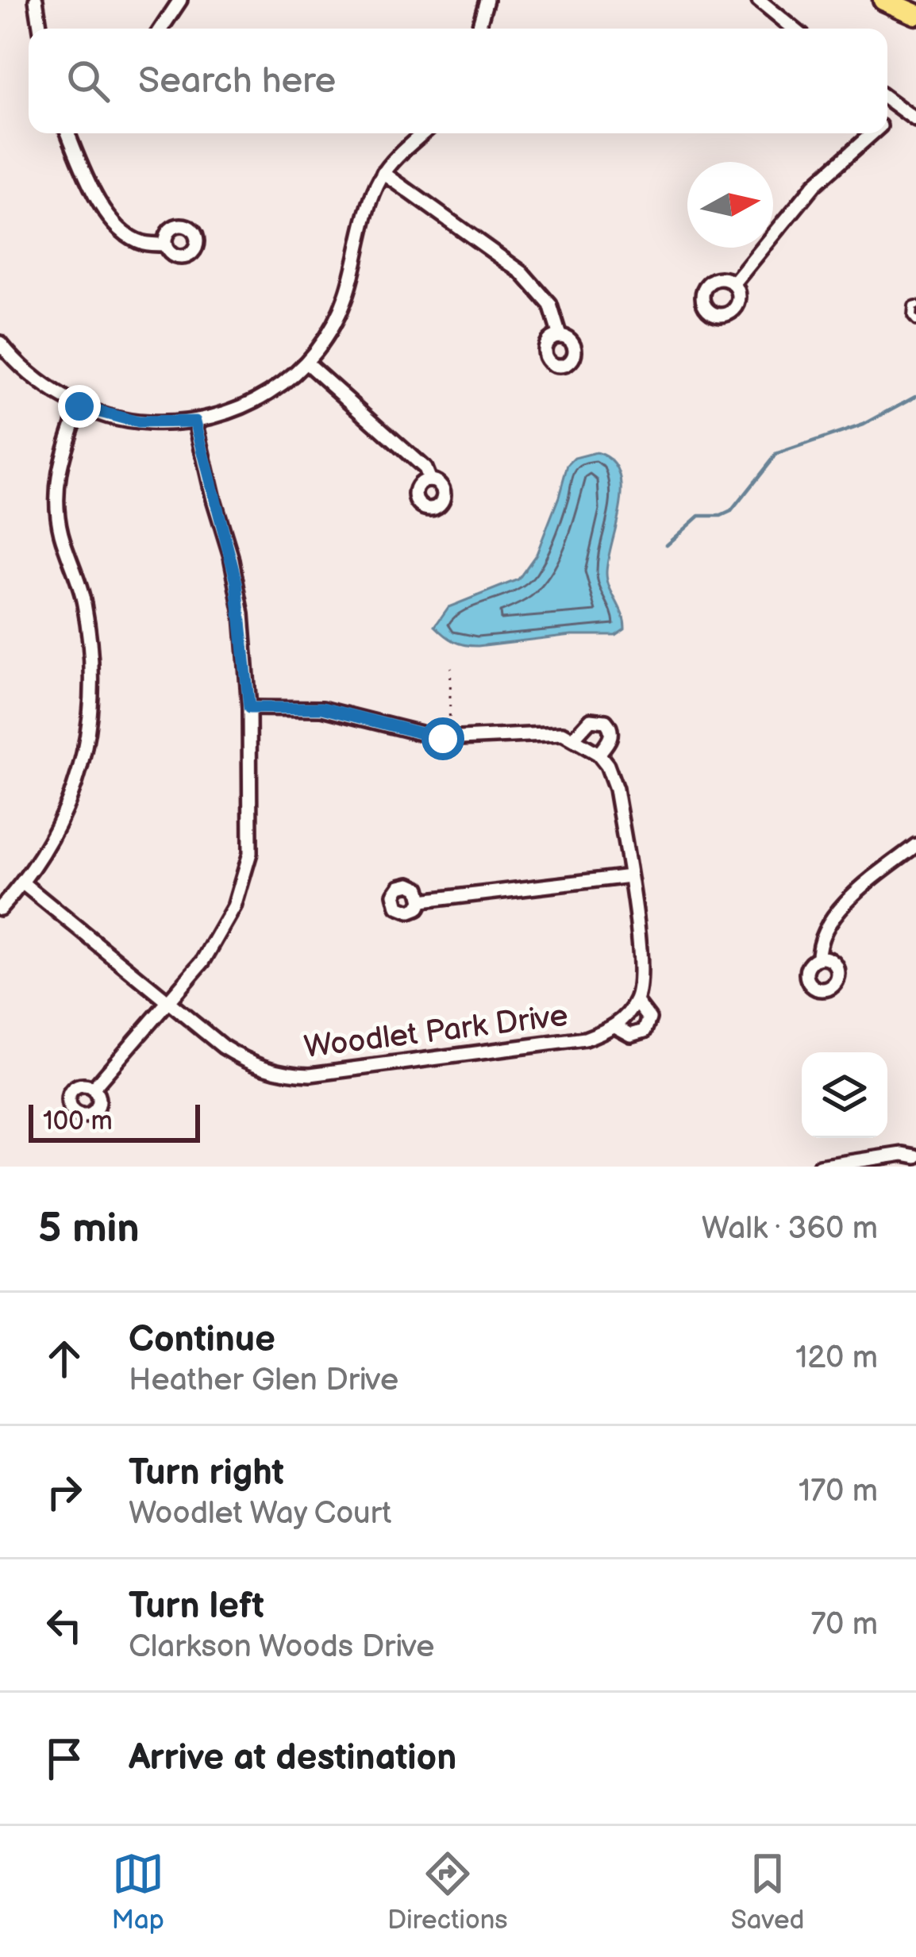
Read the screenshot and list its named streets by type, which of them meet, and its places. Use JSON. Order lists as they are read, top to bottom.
{
  "streets": {
    "street": ["Woodlet Park Drive"]
  },
  "scale_bar": "100 m",
  "north": "right",
  "page": {
    "search": "Search here",
    "scale": "100 m",
    "heading": ["5 min", "Walk · 360 m"],
    "list": [
      ["Continue", "Heather Glen Drive", "120 m"],
      ["Turn right", "Woodlet Way Court", "170 m"],
      ["Turn left", "Clarkson Woods Drive", "70 m"],
      "Arrive at destination"
    ],
    "nav": ["Map", "Directions", "Saved"]
  }
}
